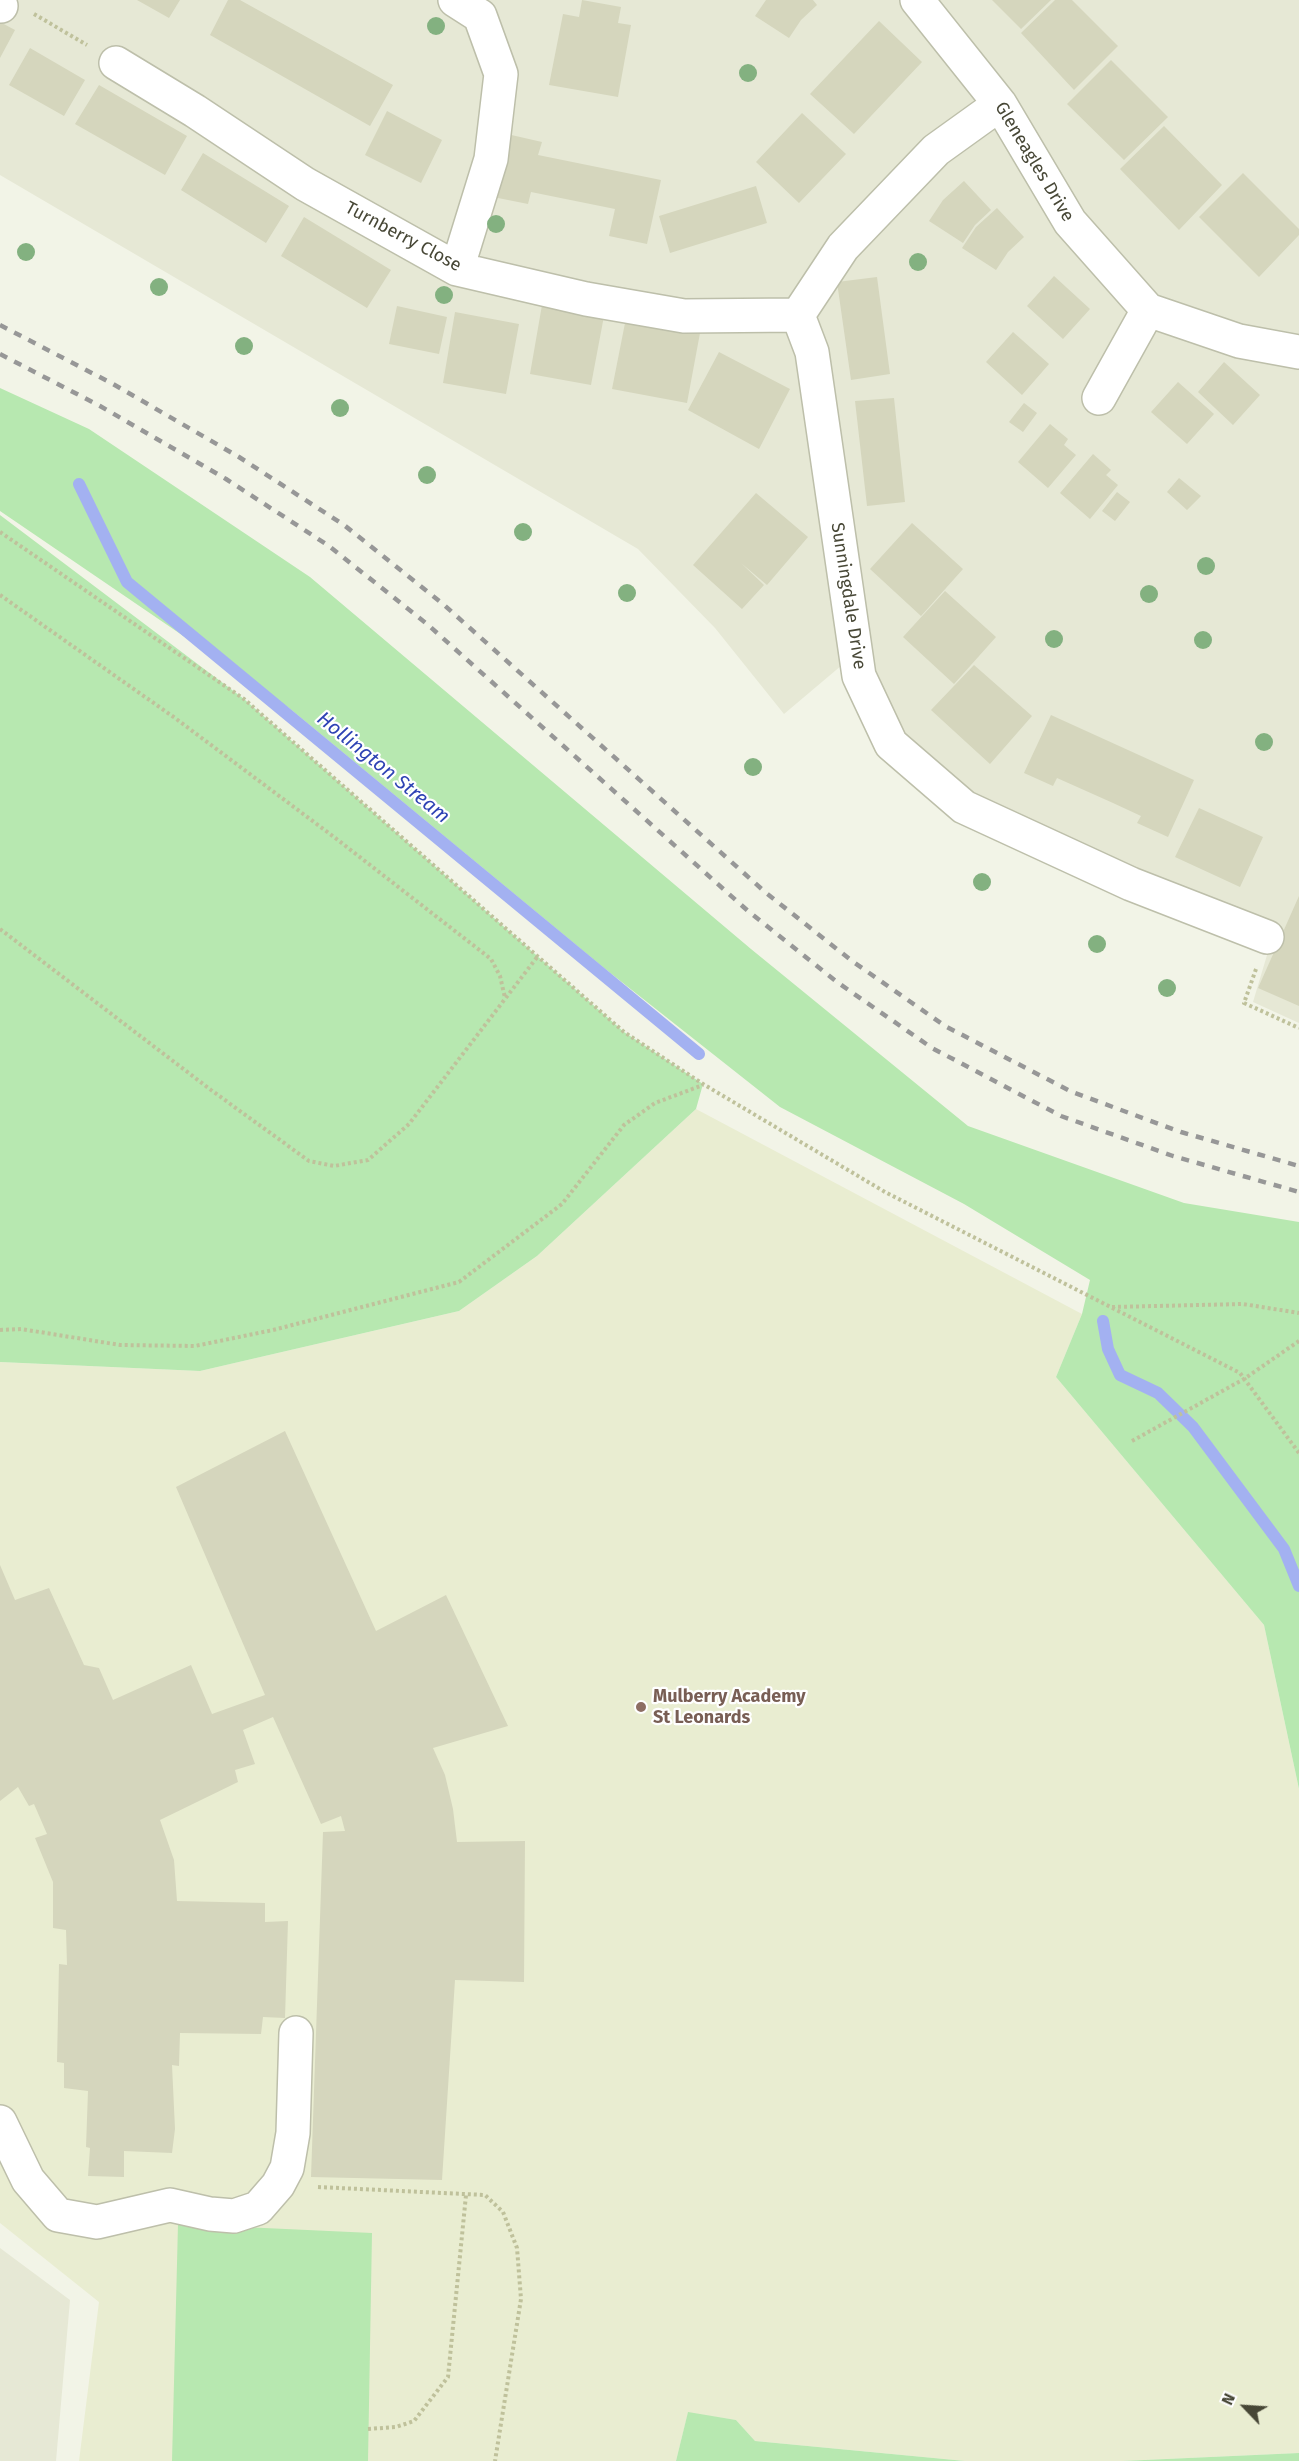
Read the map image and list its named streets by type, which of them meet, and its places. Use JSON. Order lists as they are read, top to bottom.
{
  "streets": {
    "street": ["Gleneagles Drive", "Turnberry Close", "Sunningdale Drive"]
  },
  "crossings": [
    ["Turnberry Close", "Sunningdale Drive"]
  ],
  "water": ["Hollington Stream"],
  "places": ["Mulberry Academy St Leonards"],
  "north": "top left"
}
